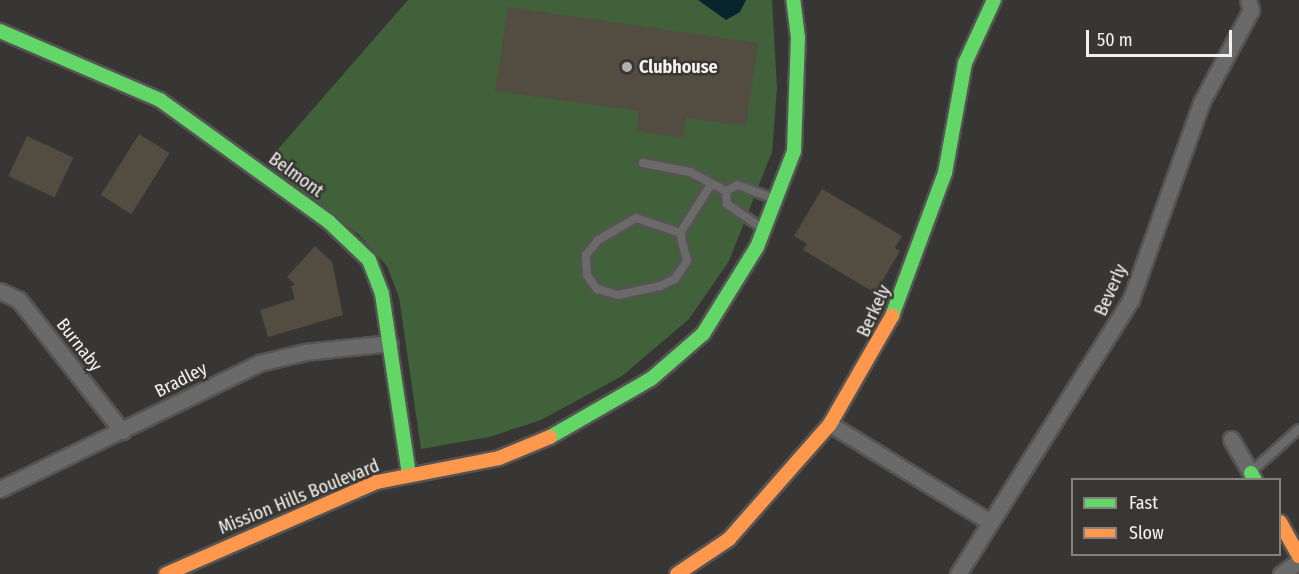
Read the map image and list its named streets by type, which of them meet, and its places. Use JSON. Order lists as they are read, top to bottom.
{
  "streets": {
    "street": [
      "Belmont",
      "Beverly",
      "Berkely",
      "Burnaby",
      "Bradley",
      "Mission Hills Boulevard"
    ]
  },
  "crossings": [
    ["Belmont", "Bradley"],
    ["Belmont", "Mission Hills Boulevard"],
    ["Burnaby", "Bradley"]
  ],
  "places": ["Clubhouse"],
  "legend": ["Fast", "Slow"],
  "scale_bar": "50 m"
}
